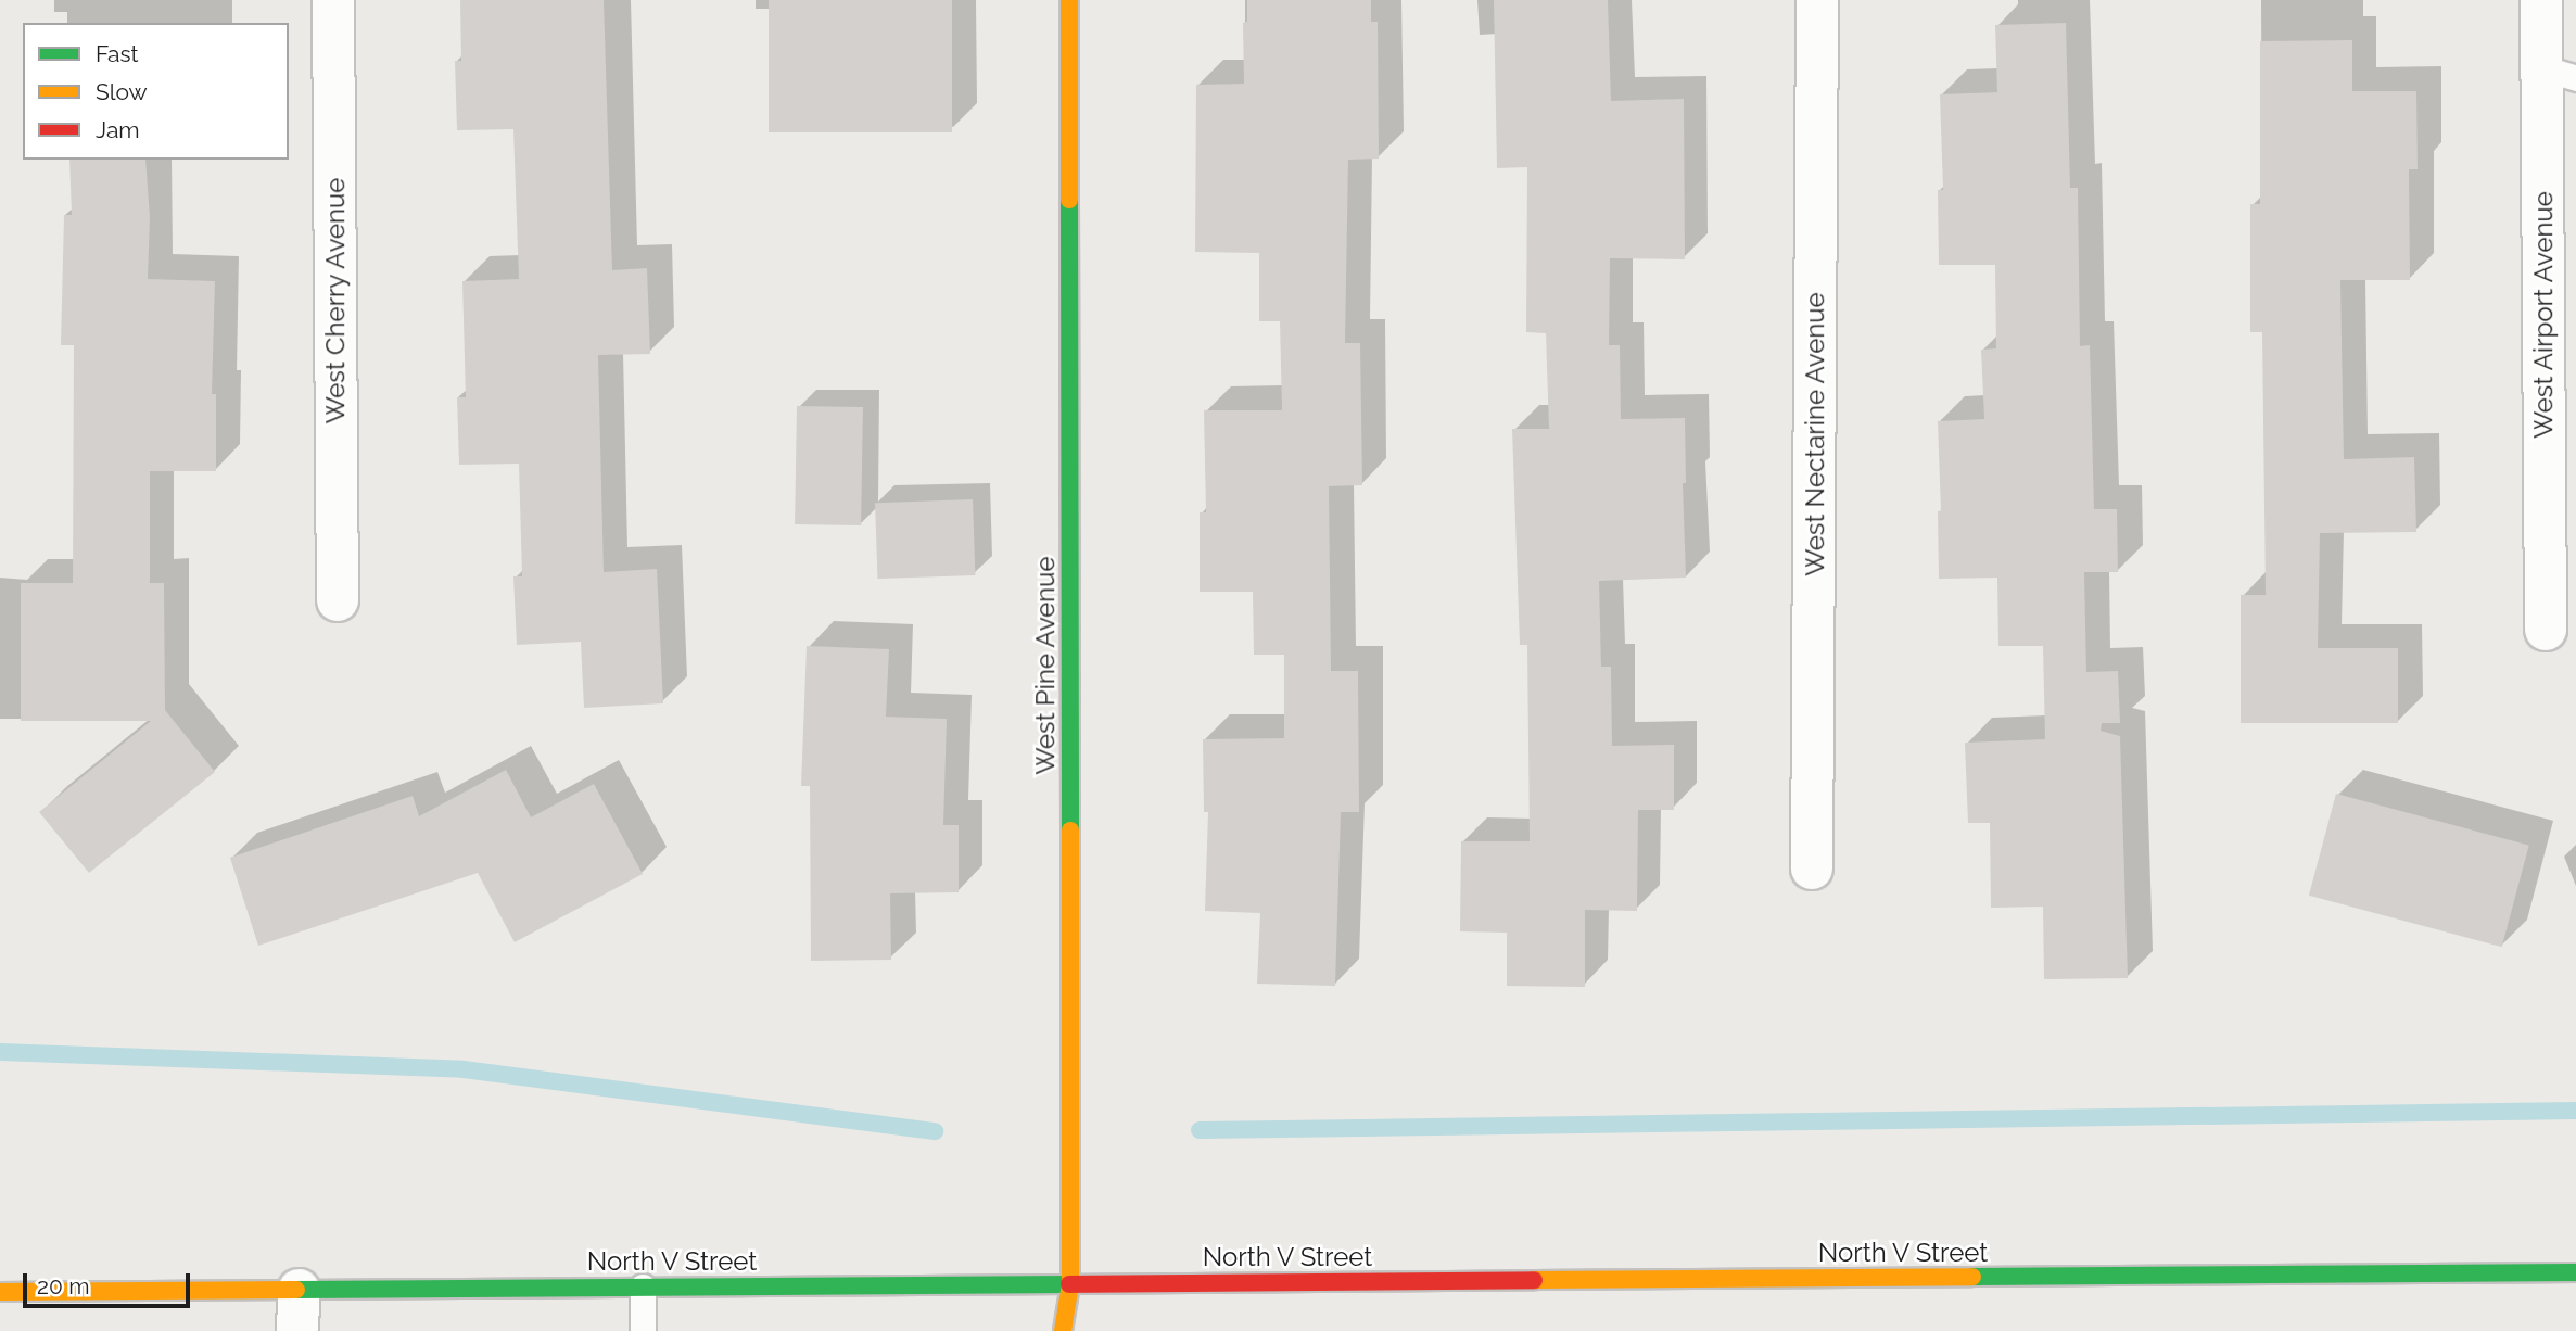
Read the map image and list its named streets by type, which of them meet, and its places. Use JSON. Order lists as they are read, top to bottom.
{
  "streets": {
    "street": [
      "West Cherry Avenue",
      "West Airport Avenue",
      "West Nectarine Avenue",
      "West Pine Avenue",
      "North V Street"
    ]
  },
  "crossings": [
    ["West Pine Avenue", "North V Street"]
  ],
  "legend": ["Fast", "Slow", "Jam"],
  "scale_bar": "20 m"
}
